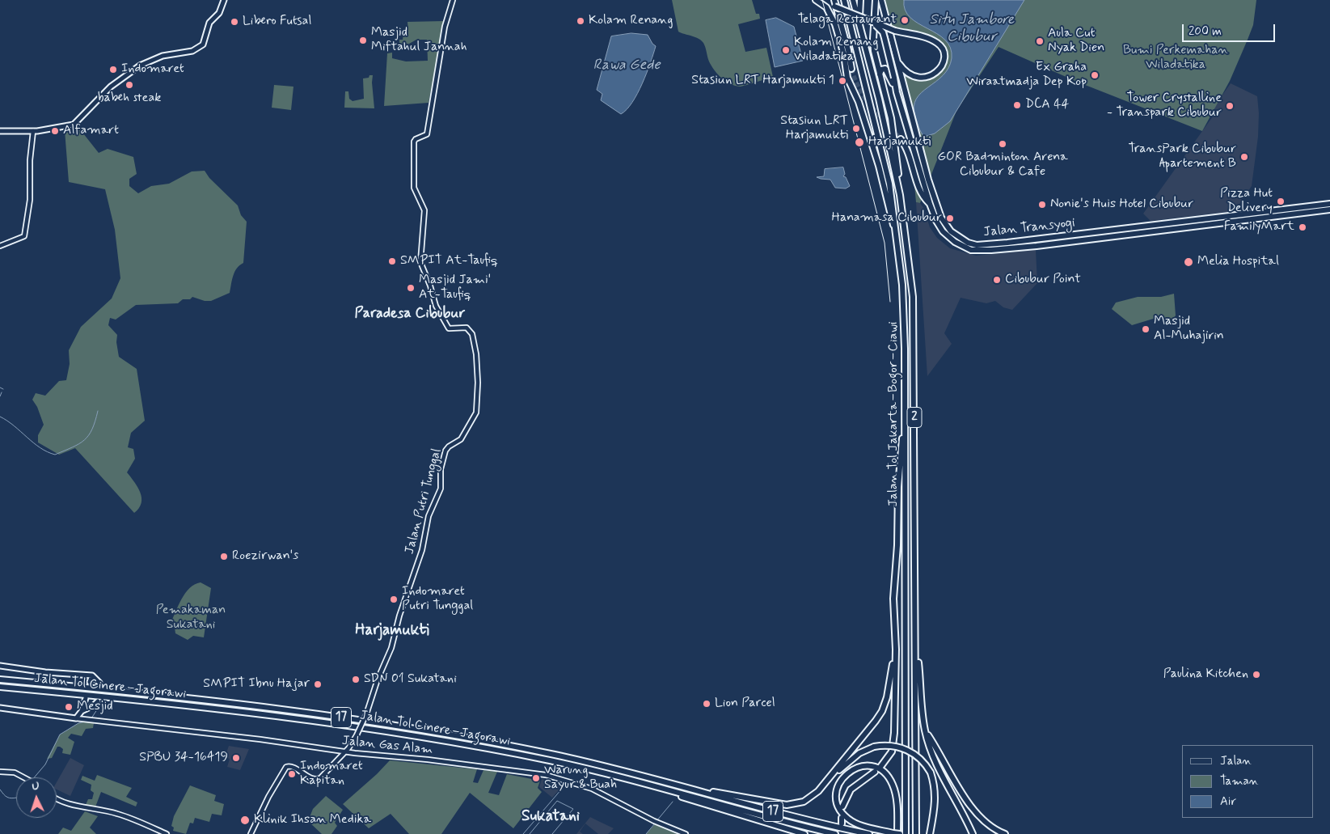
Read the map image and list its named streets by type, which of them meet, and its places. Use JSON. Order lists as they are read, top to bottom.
{
  "streets": {
    "highway": [
      "Jalan Transyogi",
      "Jalan Tol Jakarta–Bogor–Ciawi",
      "2",
      "Jalan Tol Cinere–Jagorawi",
      "17"
    ],
    "main road": ["Jalan Gas Alam"],
    "street": ["Jalan Putri Tunggal"]
  },
  "crossings": [
    ["Jalan Putri Tunggal", "Jalan Gas Alam"],
    ["Jalan Tol Cinere–Jagorawi", "17"]
  ],
  "districts": ["Paradesa Cibubur", "Harjamukti", "Sukatani"],
  "water": ["Situ Jambore Cibubur", "Rawa Gede"],
  "parks": ["Bumi Perkemahan Wiladatika", "Pemakaman Sukatani"],
  "places": [
    "Telaga Restaurant",
    "Kolam Renang",
    "Libero Futsal",
    "Masjid Miftahul Jannah",
    "Aula Cut Nyak Dien",
    "Kolam Renang Wiladatika",
    "Indomaret",
    "Ex Graha Wiraatmadja Dep Kop",
    "Stasiun LRT Harjamukti 1",
    "babeh steak",
    "DCA 44",
    "Tower Crystalline - Transpark Cibubur",
    "Stasiun LRT Harjamukti",
    "Alfamart",
    "Harjamukti",
    "GOR Badminton Arena Cibubur & Cafe",
    "TransPark Cibubur Apartement B",
    "Pizza Hut Delivery",
    "Nonie's Huis Hotel Cibubur",
    "Hanamasa Cibubur",
    "FamilyMart",
    "SMPIT At-Taufiq",
    "Melia Hospital",
    "Cibubur Point",
    "Masjid Jami' At-Taufiq",
    "Masjid Al-Muhajirin",
    "Roezirwan's",
    "Indomaret Putri Tunggal",
    "Paulina Kitchen",
    "SDN 01 Sukatani",
    "SMPIT Ibnu Hajar",
    "Lion Parcel",
    "Mesjid",
    "SPBU 34-16419",
    "Indomaret Kapitan",
    "Warung Sayur & Buah",
    "Klinik Ihsan Medika"
  ],
  "legend": ["Jalan", "Taman", "Air"],
  "scale_bar": "200 m",
  "north": "top"
}
